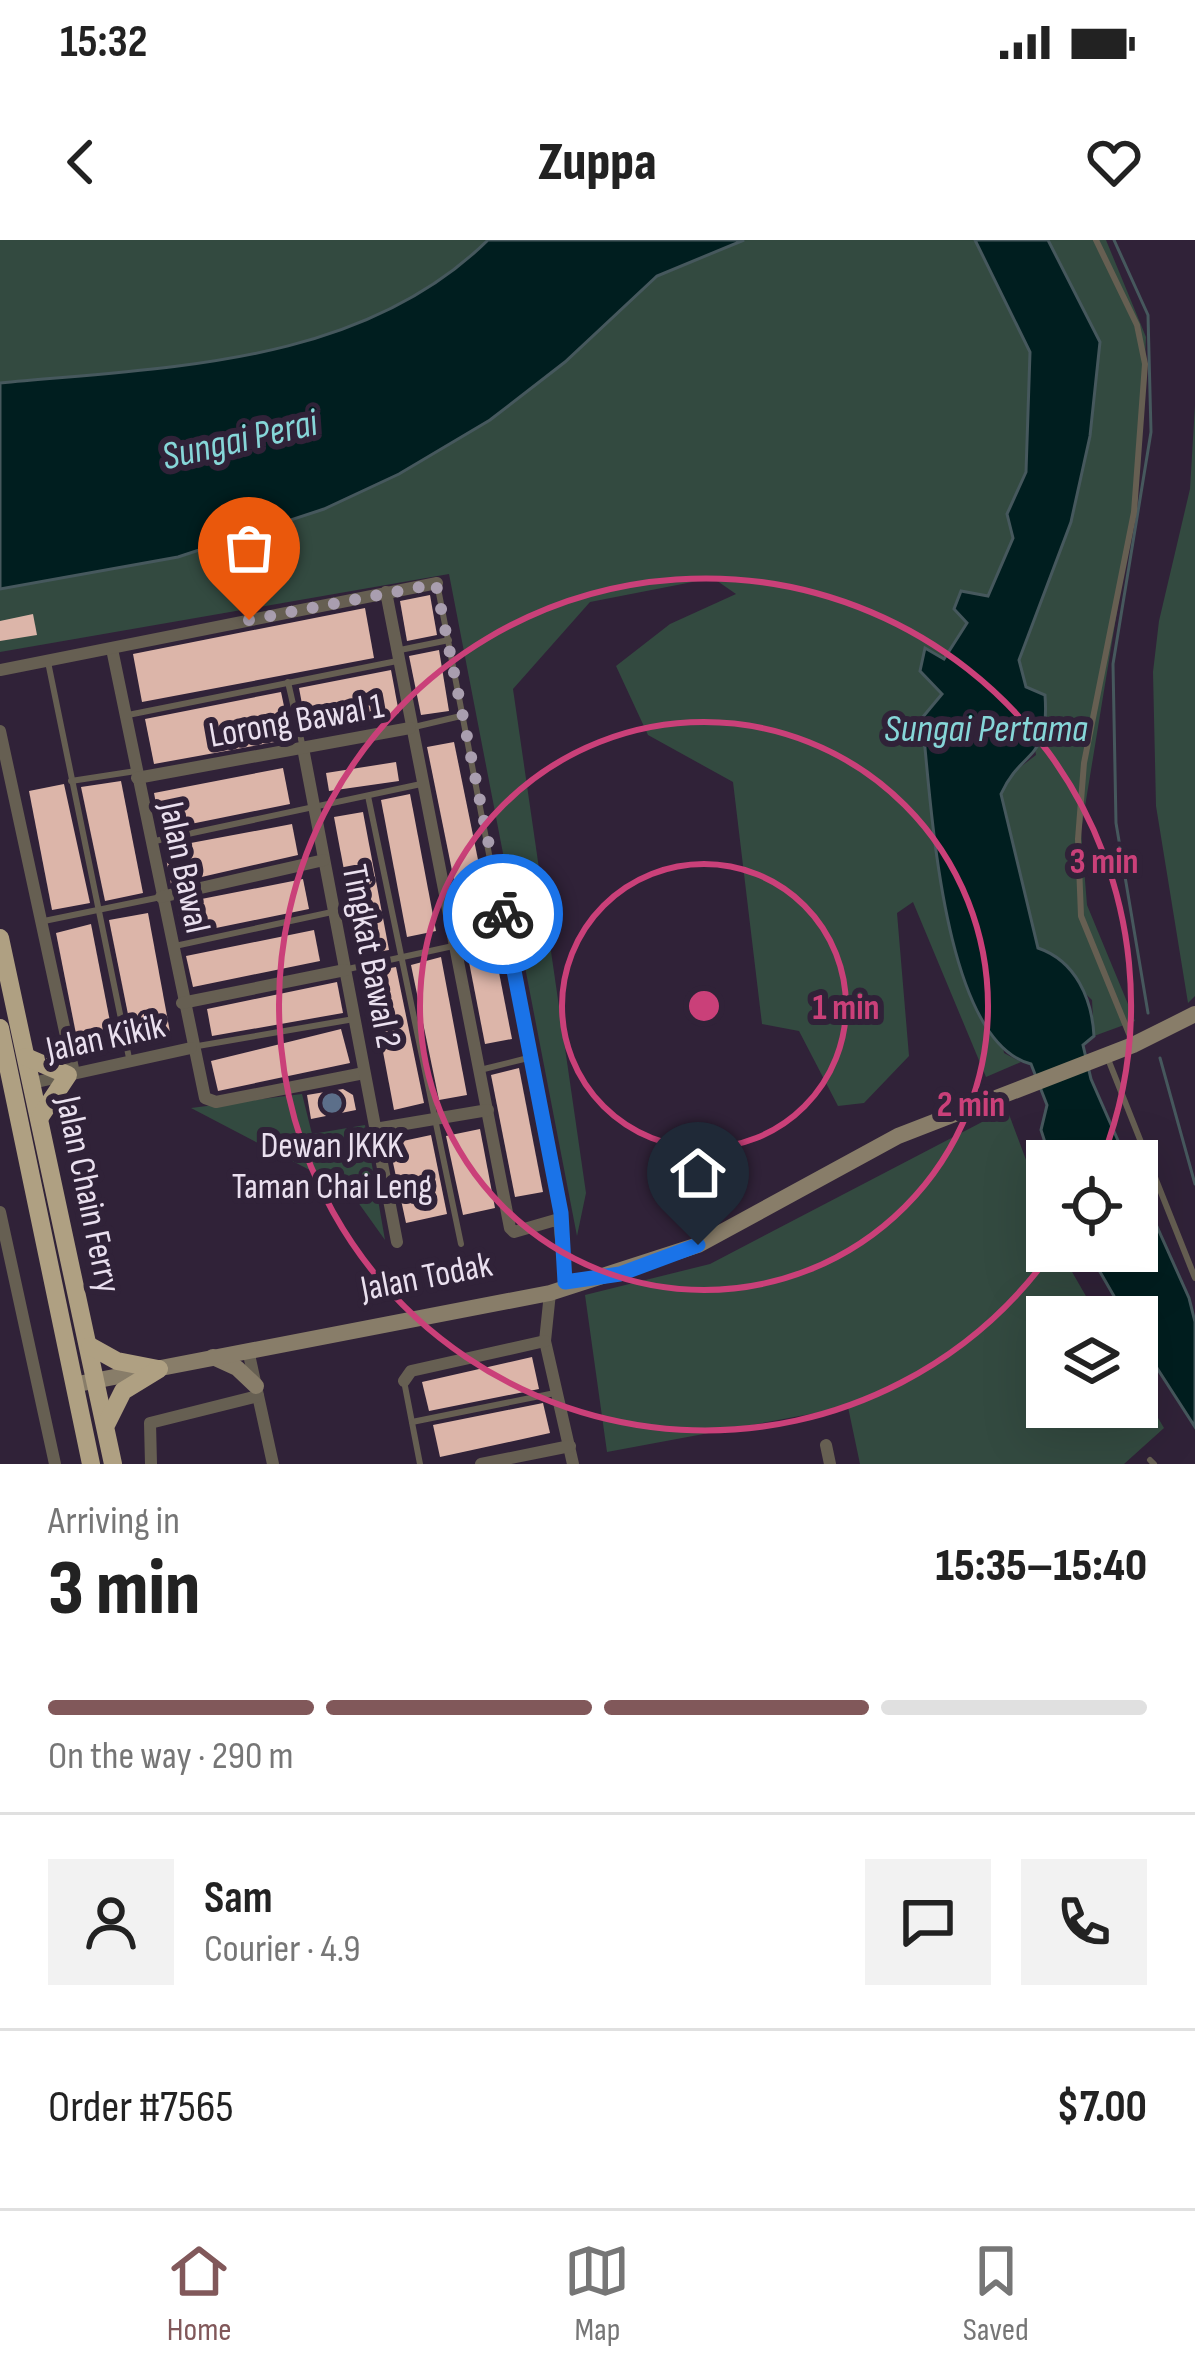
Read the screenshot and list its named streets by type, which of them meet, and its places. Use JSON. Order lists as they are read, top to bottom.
{
  "streets": {
    "highway": ["Jalan Chain Ferry"],
    "main road": ["Jalan Todak"],
    "street": [
      "Lorong Bawal 1",
      "Jalan Bawal",
      "Tingkat Bawal 2",
      "Jalan Kikik"
    ]
  },
  "crossings": [
    ["Lorong Bawal 1", "Jalan Bawal"],
    ["Lorong Bawal 1", "Tingkat Bawal 2"],
    ["Jalan Bawal", "Tingkat Bawal 2"],
    ["Jalan Bawal", "Jalan Kikik"],
    ["Jalan Kikik", "Jalan Chain Ferry"],
    ["Jalan Chain Ferry", "Jalan Todak"]
  ],
  "water": ["Sungai Perai", "Sungai Pertama"],
  "places": ["Dewan JKKK Taman Chai Leng"],
  "page": {
    "status": "15:32",
    "header": "Zuppa",
    "heading": ["3 min", "Arriving in", "15:35–15:40"],
    "panel": [
      "Sam",
      "Courier · 4.9",
      "Order #7565",
      "$7.00"
    ],
    "bar": "On the way · 290 m",
    "tabs": ["Home", "Map", "Saved"]
  },
  "rings": ["3 min", "1 min", "2 min"]
}
